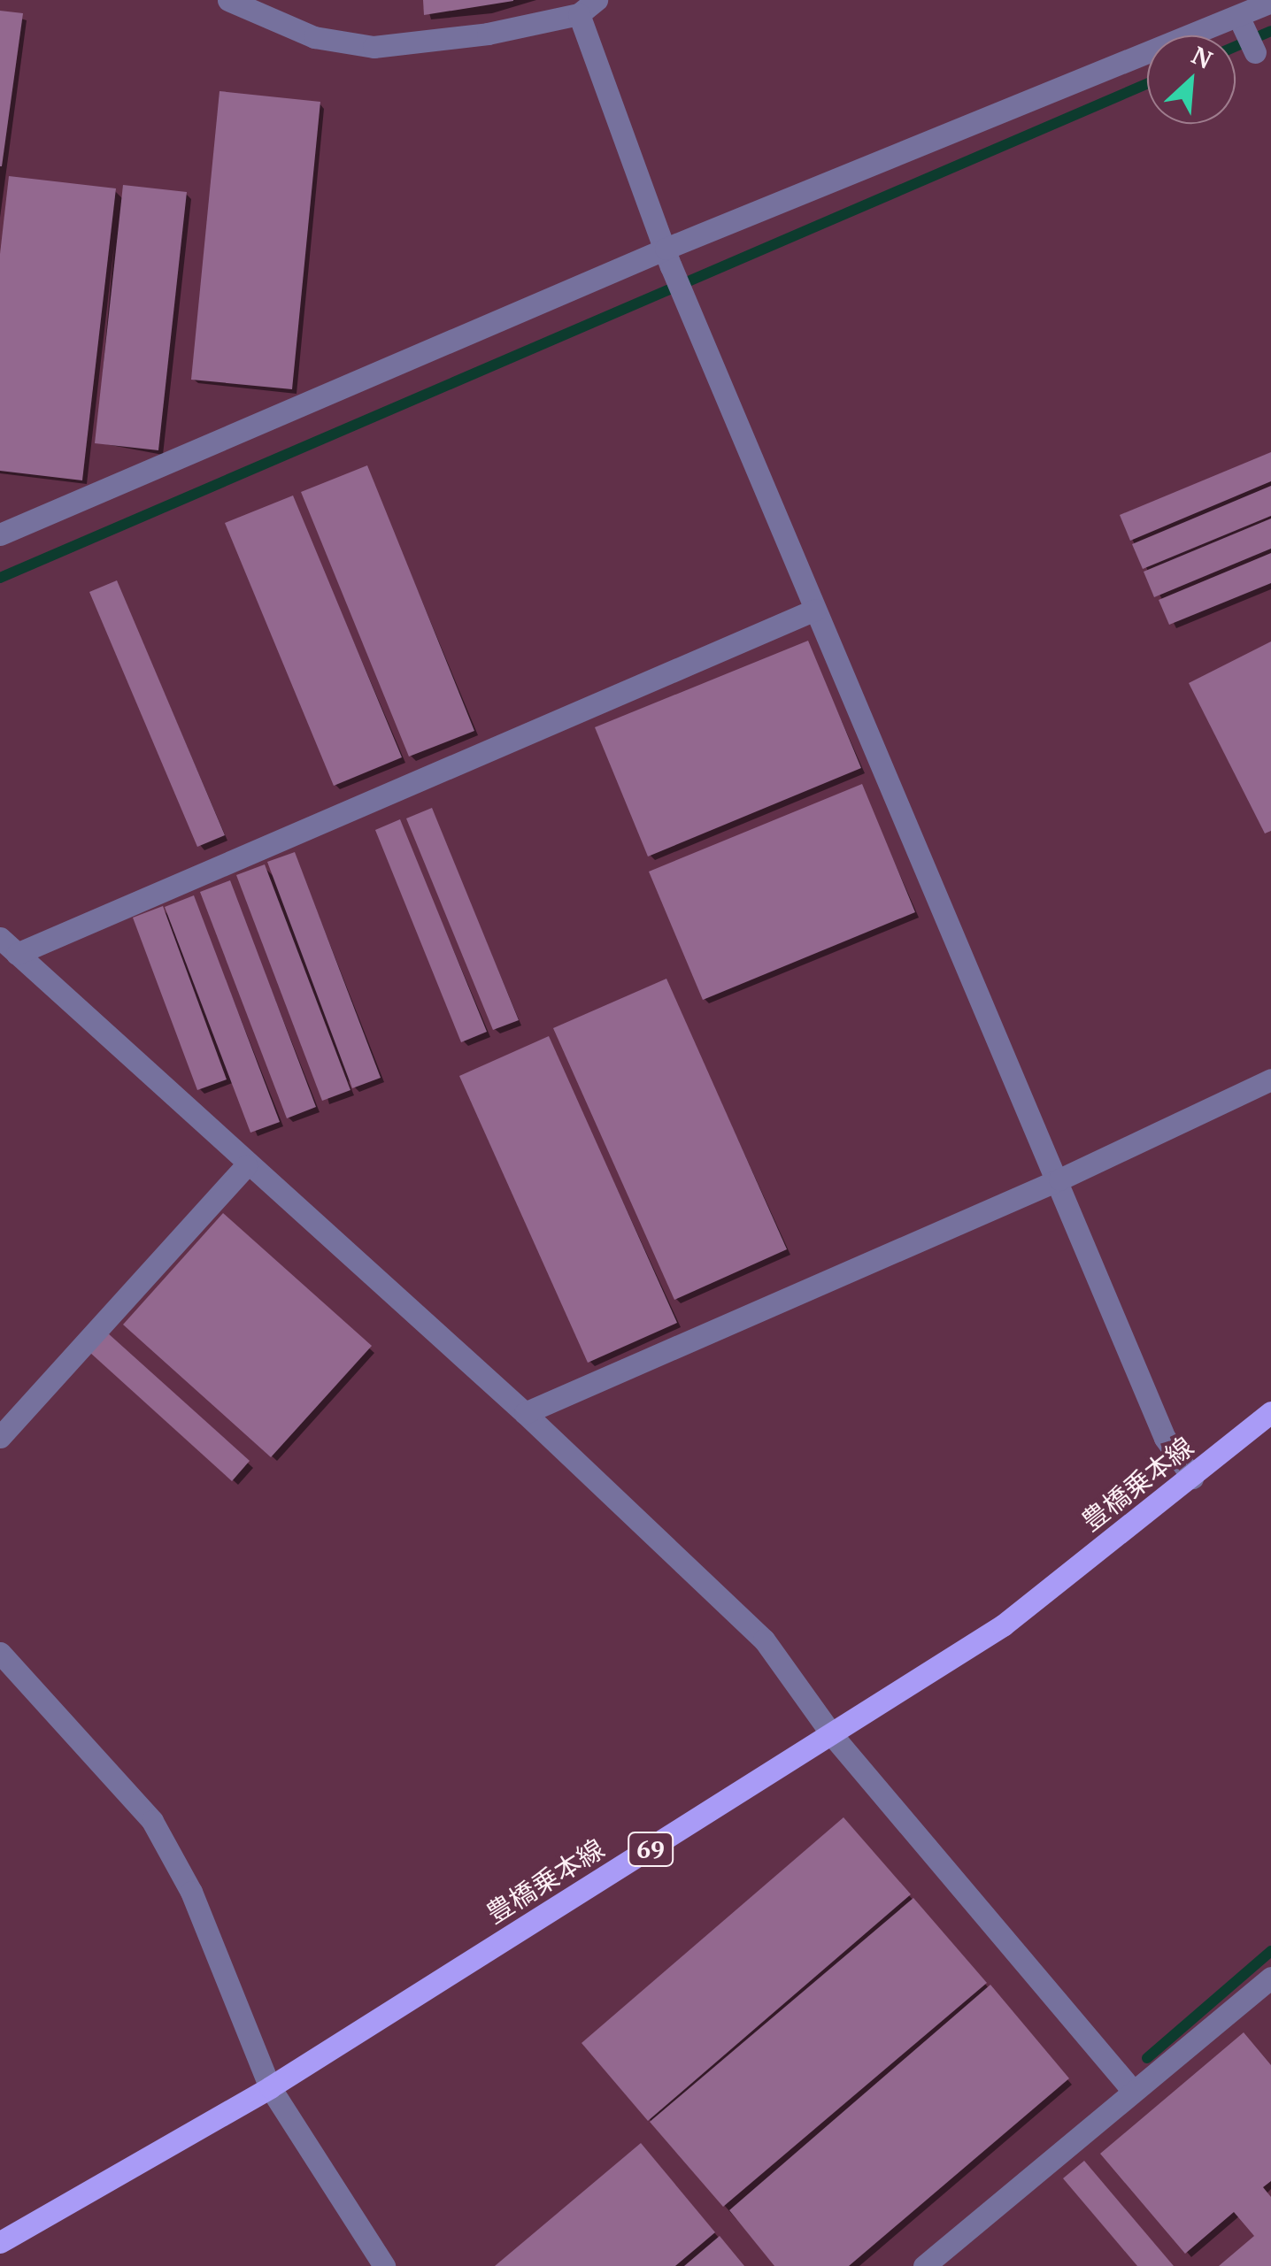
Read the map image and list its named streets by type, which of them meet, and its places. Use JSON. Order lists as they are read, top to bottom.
{
  "streets": {
    "main road": ["豊橋乗本線", "69"]
  },
  "north": "top right"
}
